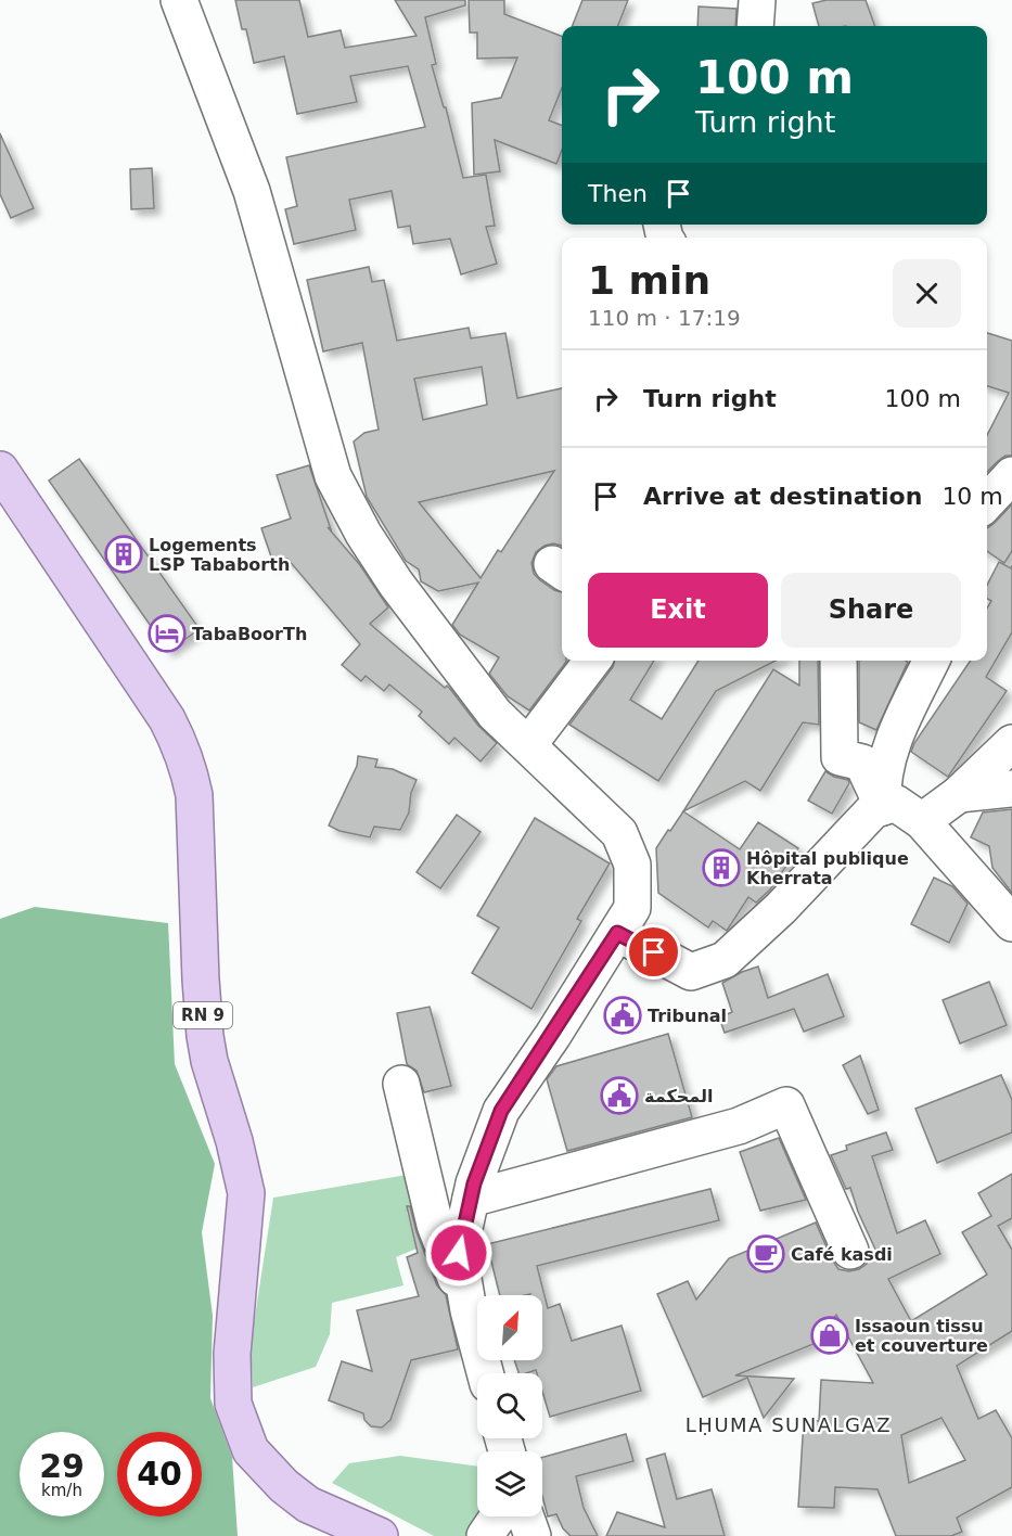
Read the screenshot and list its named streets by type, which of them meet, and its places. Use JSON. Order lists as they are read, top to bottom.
{
  "streets": {
    "main road": ["RN 9"]
  },
  "districts": ["LḤUMA SUNALGAZ"],
  "places": {
    "building": ["Logements LSP Tababorth", "Hôpital publique Kherrata"],
    "hotel": ["TabaBoorTh"],
    "public building": ["Tribunal", "المحكمة"],
    "cafe": ["Café kasdi"],
    "shop": ["Issaoun tissu et couverture"]
  },
  "north": "top right",
  "page": {
    "turn": ["100 m", "Turn right"],
    "then": "Then",
    "heading": ["1 min", "110 m · 17:19"],
    "list": [
      {
        "name": "Turn right",
        "value": "100 m"
      },
      {
        "name": "Arrive at destination",
        "value": "10 m"
      }
    ],
    "buttons": ["Exit", "Share"],
    "speed": "29 km/h",
    "limit": "40"
  }
}
